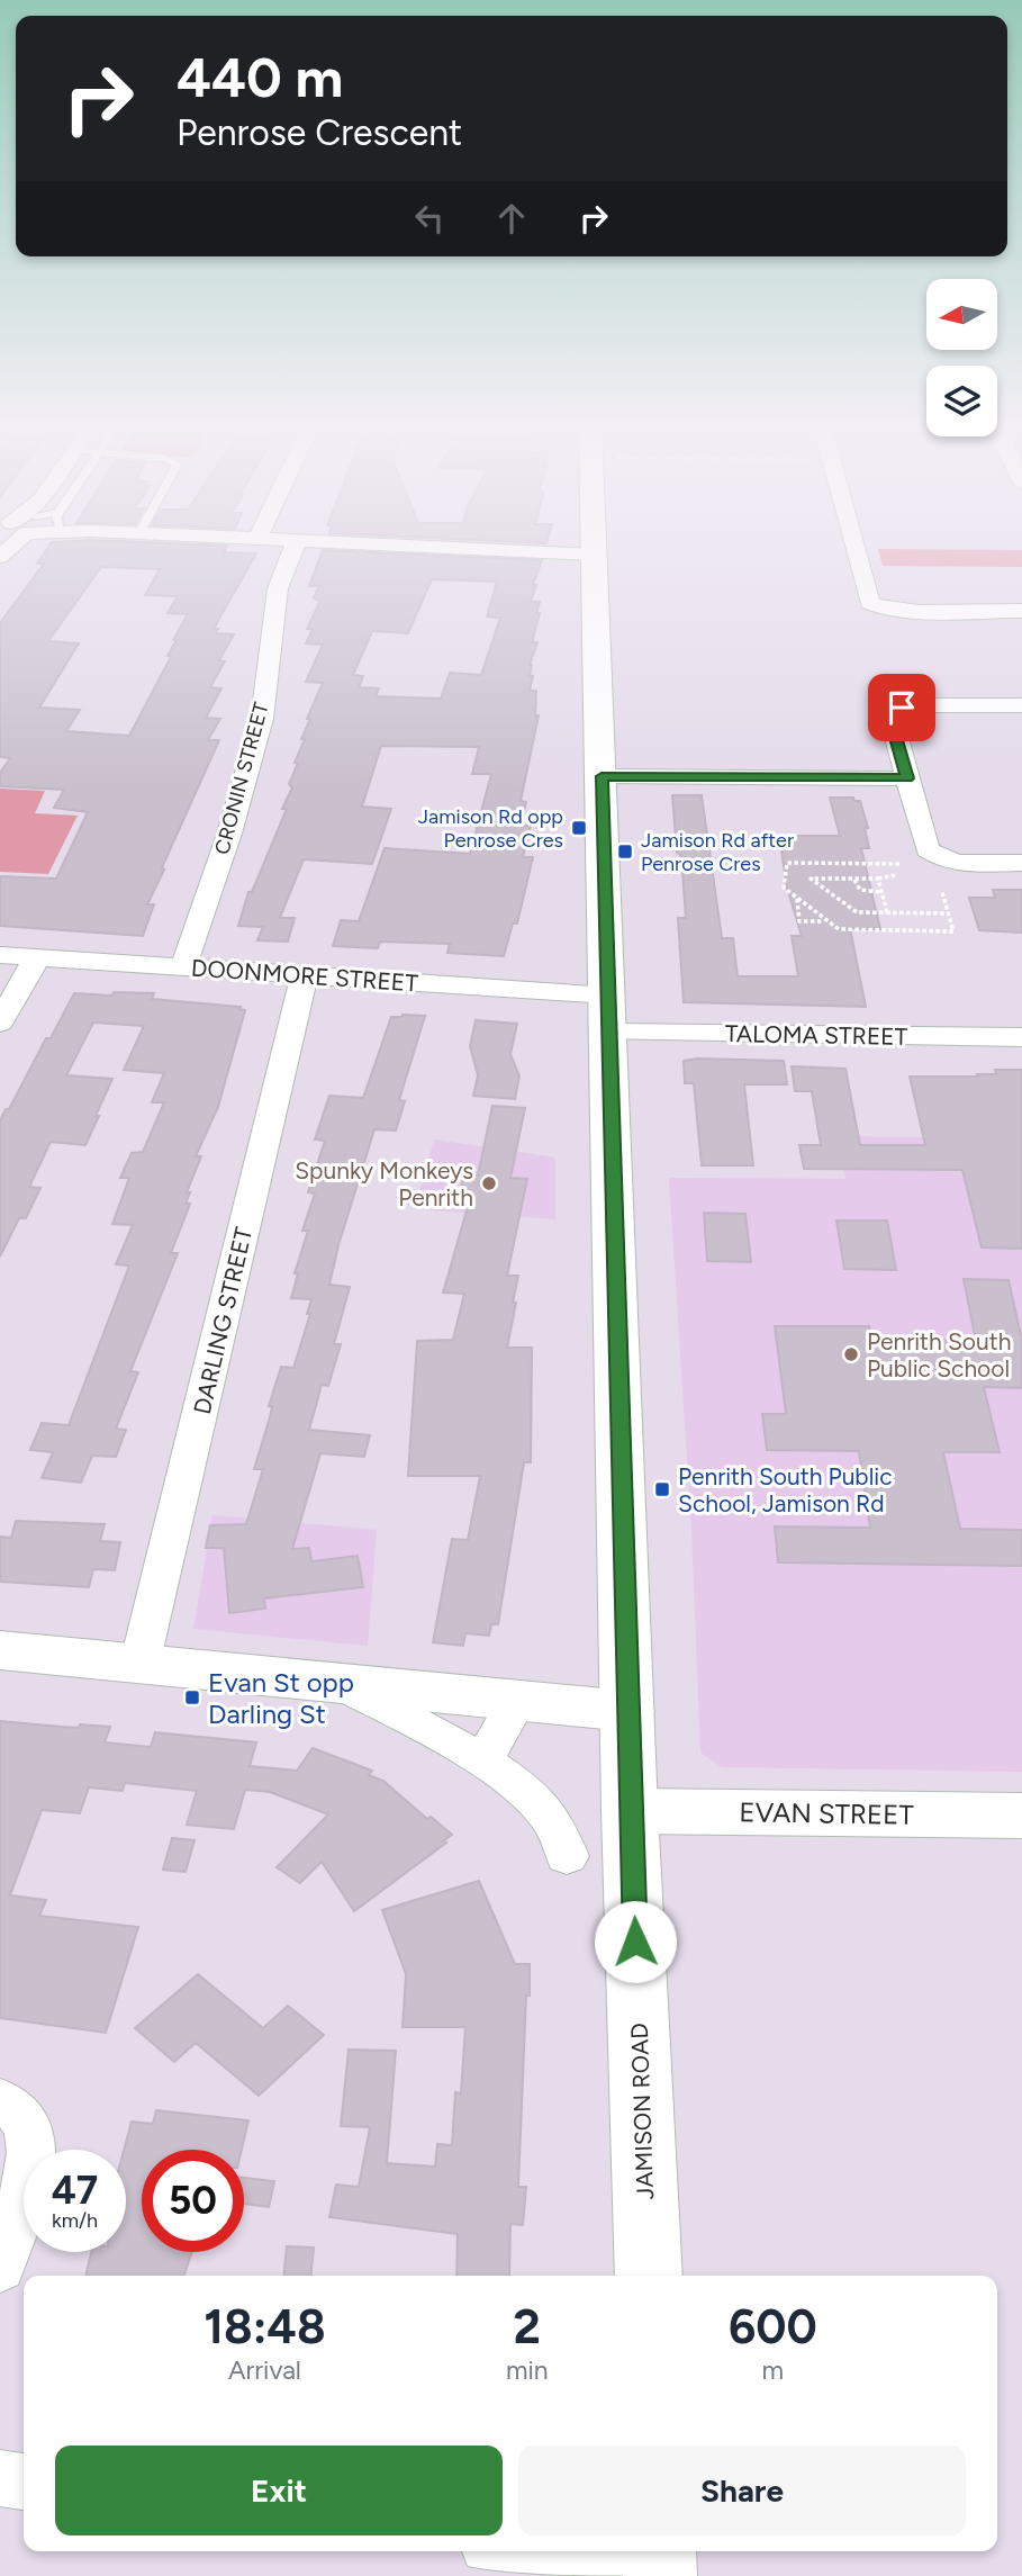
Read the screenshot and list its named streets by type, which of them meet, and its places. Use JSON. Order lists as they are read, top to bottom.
{
  "streets": {
    "main road": ["EVAN STREET", "JAMISON ROAD"],
    "street": [
      "CRONIN STREET",
      "DOONMORE STREET",
      "TALOMA STREET",
      "DARLING STREET"
    ]
  },
  "crossings": [
    ["CRONIN STREET", "DOONMORE STREET"],
    ["DOONMORE STREET", "TALOMA STREET"],
    ["DOONMORE STREET", "DARLING STREET"],
    ["DOONMORE STREET", "JAMISON ROAD"],
    ["TALOMA STREET", "JAMISON ROAD"],
    ["EVAN STREET", "JAMISON ROAD"]
  ],
  "places": {
    "transit": [
      "Jamison Rd opp Penrose Cres",
      "Jamison Rd after Penrose Cres",
      "Penrith South Public School, Jamison Rd",
      "Evan St opp Darling St"
    ],
    "other": ["Spunky Monkeys Penrith", "Penrith South Public School"]
  },
  "north": "left",
  "page": {
    "turn": ["440 m", "Penrose Crescent"],
    "speed": "47 km/h",
    "limit": "50",
    "eta": [
      "18:48",
      "Arrival",
      "2",
      "min",
      "600",
      "m"
    ],
    "buttons": ["Exit", "Share"]
  }
}
